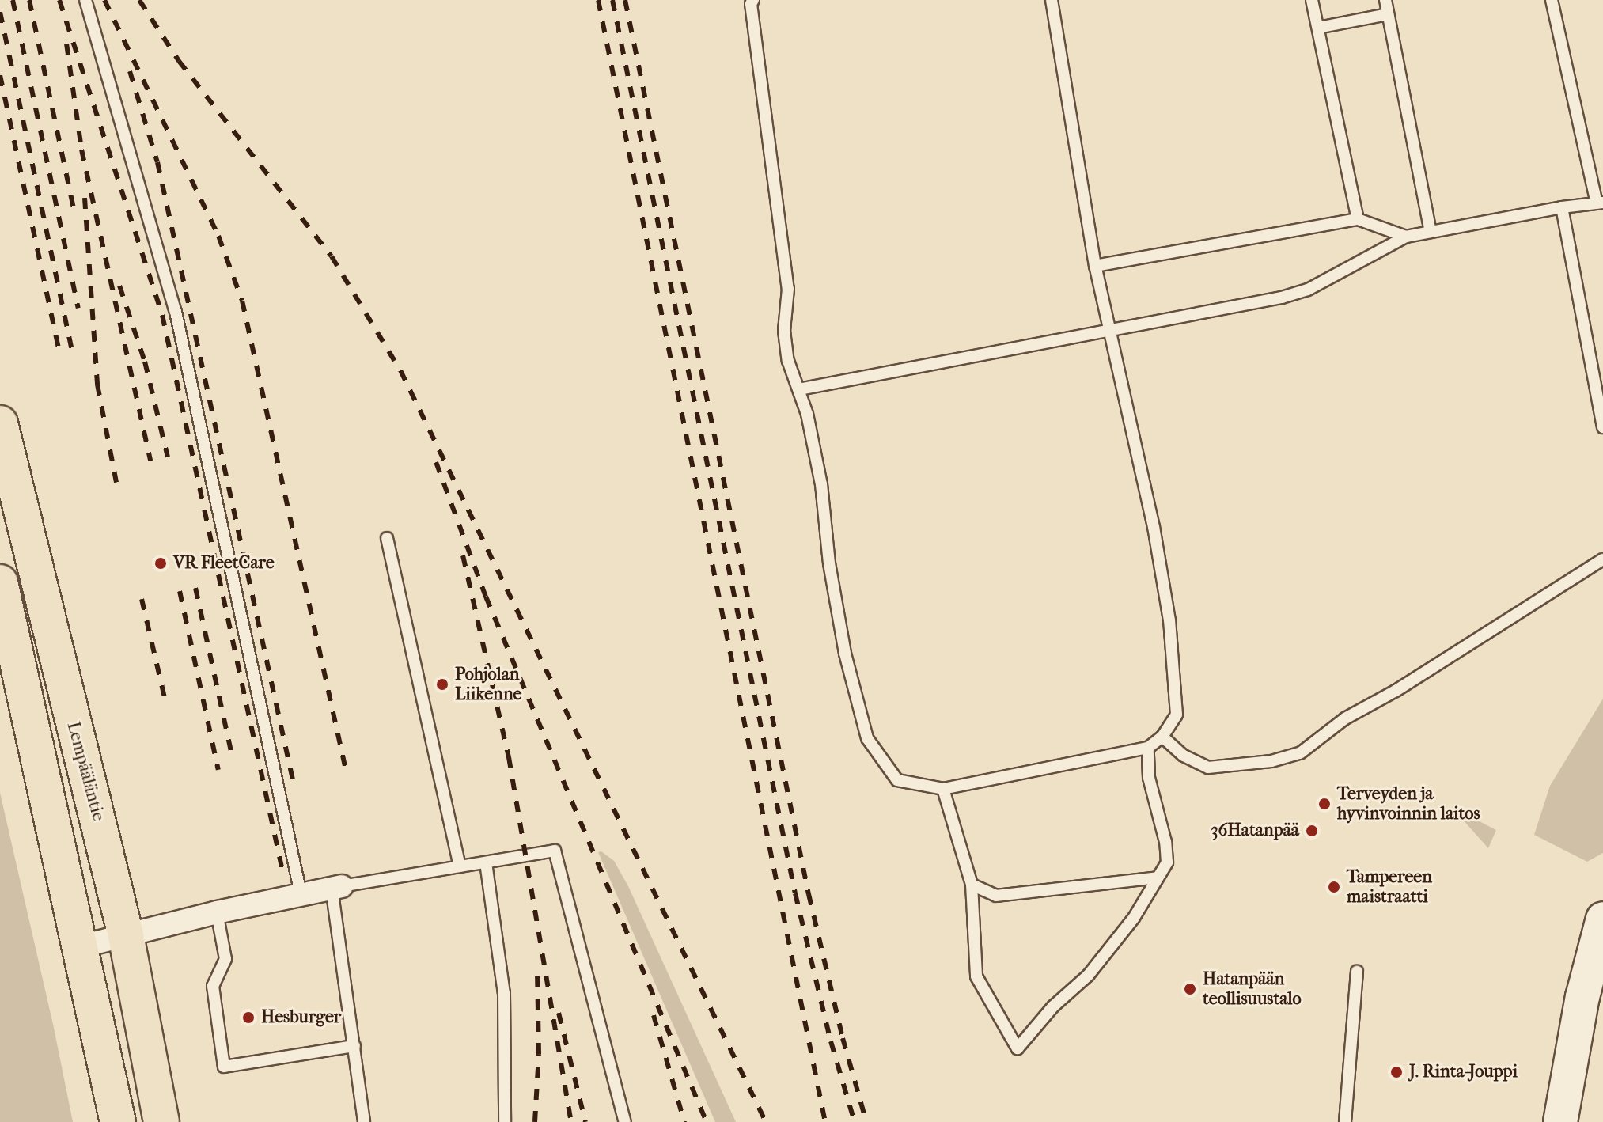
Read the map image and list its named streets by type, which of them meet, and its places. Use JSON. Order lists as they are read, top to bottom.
{
  "streets": {
    "highway": ["Lempääläntie"]
  },
  "places": [
    "VR FleetCare",
    "Pohjolan Liikenne",
    "Terveyden ja hyvinvoinnin laitos",
    "36Hatanpää",
    "Tampereen maistraatti",
    "Hatanpään teollisuustalo",
    "Hesburger",
    "J. Rinta-Jouppi"
  ]
}
